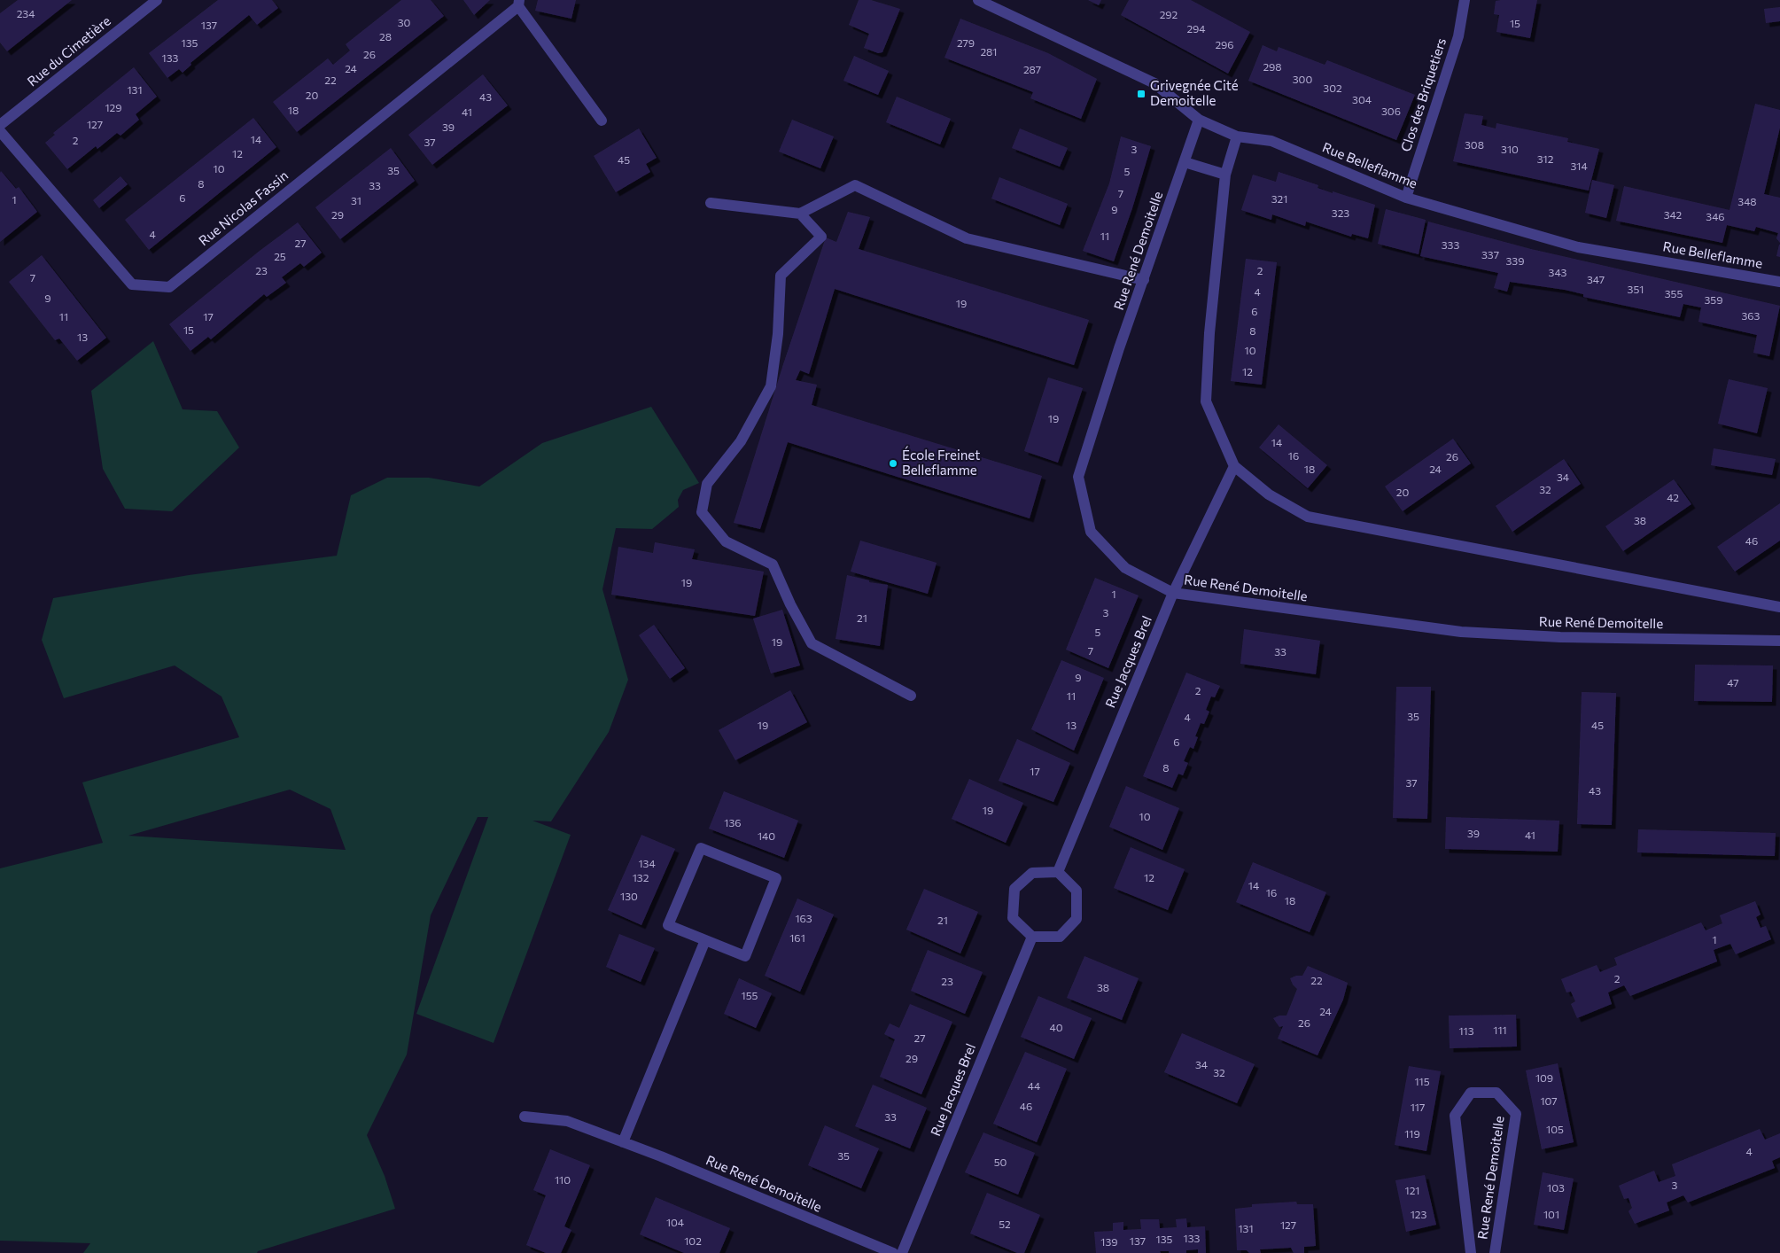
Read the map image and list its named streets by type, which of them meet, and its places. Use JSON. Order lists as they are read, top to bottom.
{
  "streets": {
    "street": [
      "Rue du Cimetière",
      "Clos des Briquetiers",
      "Rue Belleflamme",
      "Rue Nicolas Fassin",
      "Rue René Demoitelle",
      "Rue Jacques Brel"
    ]
  },
  "crossings": [
    ["Clos des Briquetiers", "Rue Belleflamme"],
    ["Rue Belleflamme", "Rue René Demoitelle"],
    ["Rue René Demoitelle", "Rue Jacques Brel"]
  ],
  "places": {
    "transit": ["Grivegnée Cité Demoitelle"],
    "other": ["École Freinet Belleflamme"]
  },
  "house_numbers": [
    "234",
    "292",
    "30",
    "15",
    "137",
    "294",
    "28",
    "135",
    "279",
    "296",
    "281",
    "26",
    "133",
    "298",
    "24",
    "287",
    "300",
    "22",
    "302",
    "131",
    "20",
    "43",
    "304",
    "129",
    "18",
    "306",
    "41",
    "127",
    "39",
    "14",
    "2",
    "37",
    "308",
    "3",
    "310",
    "12",
    "312",
    "45",
    "314",
    "10",
    "35",
    "5",
    "8",
    "33",
    "7",
    "6",
    "321",
    "1",
    "31",
    "348",
    "9",
    "323",
    "29",
    "342",
    "346",
    "4",
    "11",
    "27",
    "333",
    "337",
    "25",
    "339",
    "23",
    "2",
    "343",
    "7",
    "347",
    "351",
    "4",
    "355",
    "9",
    "359",
    "19",
    "6",
    "363",
    "11",
    "17",
    "15",
    "8",
    "13",
    "10",
    "12",
    "19",
    "14",
    "16",
    "26",
    "18",
    "24",
    "34",
    "32",
    "20",
    "42",
    "38",
    "46",
    "19",
    "1",
    "3",
    "21",
    "5",
    "19",
    "7",
    "33",
    "9",
    "47",
    "2",
    "11",
    "35",
    "4",
    "19",
    "13",
    "45",
    "6",
    "8",
    "17",
    "37",
    "43",
    "19",
    "10",
    "136",
    "39",
    "41",
    "140",
    "134",
    "132",
    "12",
    "14",
    "16",
    "130",
    "18",
    "163",
    "21",
    "161",
    "1",
    "2",
    "22",
    "23",
    "38",
    "155",
    "24",
    "26",
    "40",
    "111",
    "113",
    "27",
    "29",
    "34",
    "32",
    "109",
    "115",
    "44",
    "107",
    "46",
    "117",
    "33",
    "105",
    "119",
    "4",
    "35",
    "50",
    "110",
    "3",
    "103",
    "121",
    "123",
    "101",
    "104",
    "52",
    "127",
    "131",
    "133",
    "135",
    "102",
    "137",
    "139"
  ]
}
